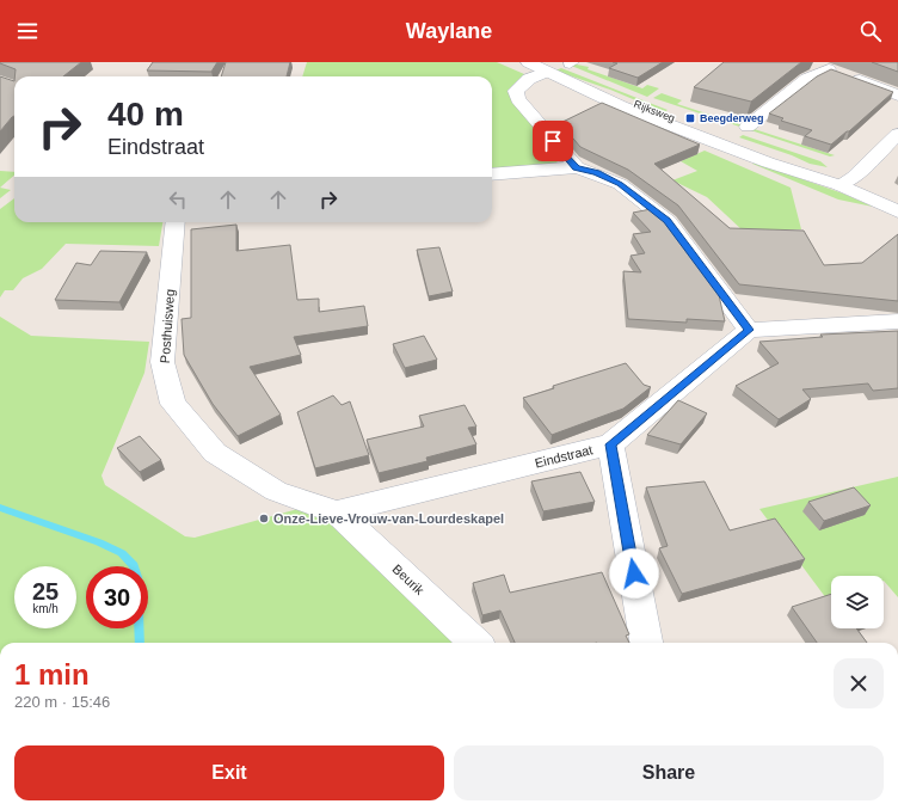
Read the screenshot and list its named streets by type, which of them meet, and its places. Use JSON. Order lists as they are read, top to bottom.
{
  "streets": {
    "street": [
      "Rijksweg",
      "Posthuisweg",
      "Eindstraat",
      "Beurik"
    ]
  },
  "crossings": [
    ["Posthuisweg", "Eindstraat"],
    ["Posthuisweg", "Beurik"],
    ["Eindstraat", "Beurik"]
  ],
  "places": {
    "transit": ["Beegderweg"],
    "other": ["Onze-Lieve-Vrouw-van-Lourdeskapel"]
  },
  "page": {
    "header": "Waylane",
    "turn": ["40 m", "Eindstraat"],
    "speed": "25 km/h",
    "limit": "30",
    "heading": ["1 min", "220 m · 15:46"],
    "buttons": ["Exit", "Share"]
  }
}
